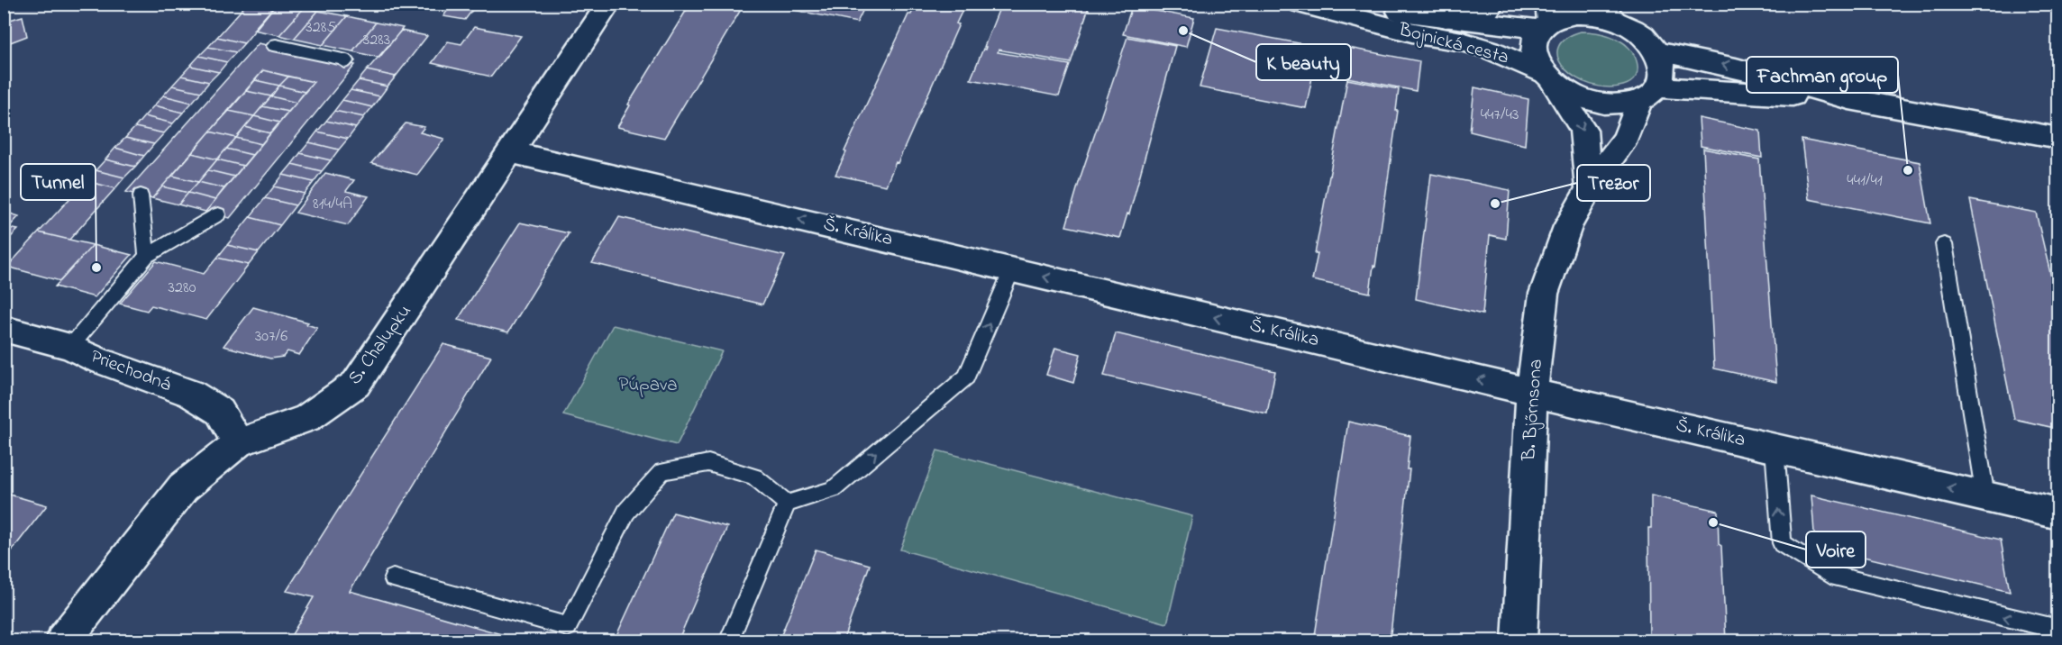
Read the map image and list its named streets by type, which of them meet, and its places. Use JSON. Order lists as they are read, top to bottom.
{
  "streets": {
    "street": [
      "Bojnická cesta",
      "Š. Králika",
      "S. Chalupku",
      "Priechodná",
      "B. Bjőrnsona"
    ]
  },
  "crossings": [
    ["Bojnická cesta", "B. Bjőrnsona"],
    ["Š. Králika", "S. Chalupku"],
    ["Š. Králika", "B. Bjőrnsona"],
    ["S. Chalupku", "Priechodná"]
  ],
  "one_way": ["Š. Králika"],
  "parks": ["Púpava"],
  "places": [
    "K beauty",
    "Fachman group",
    "Trezor",
    "Tunnel",
    "Voire"
  ],
  "house_numbers": [
    "3285",
    "3283",
    "447/43",
    "441/41",
    "814/4A",
    "3280",
    "307/6"
  ]
}
